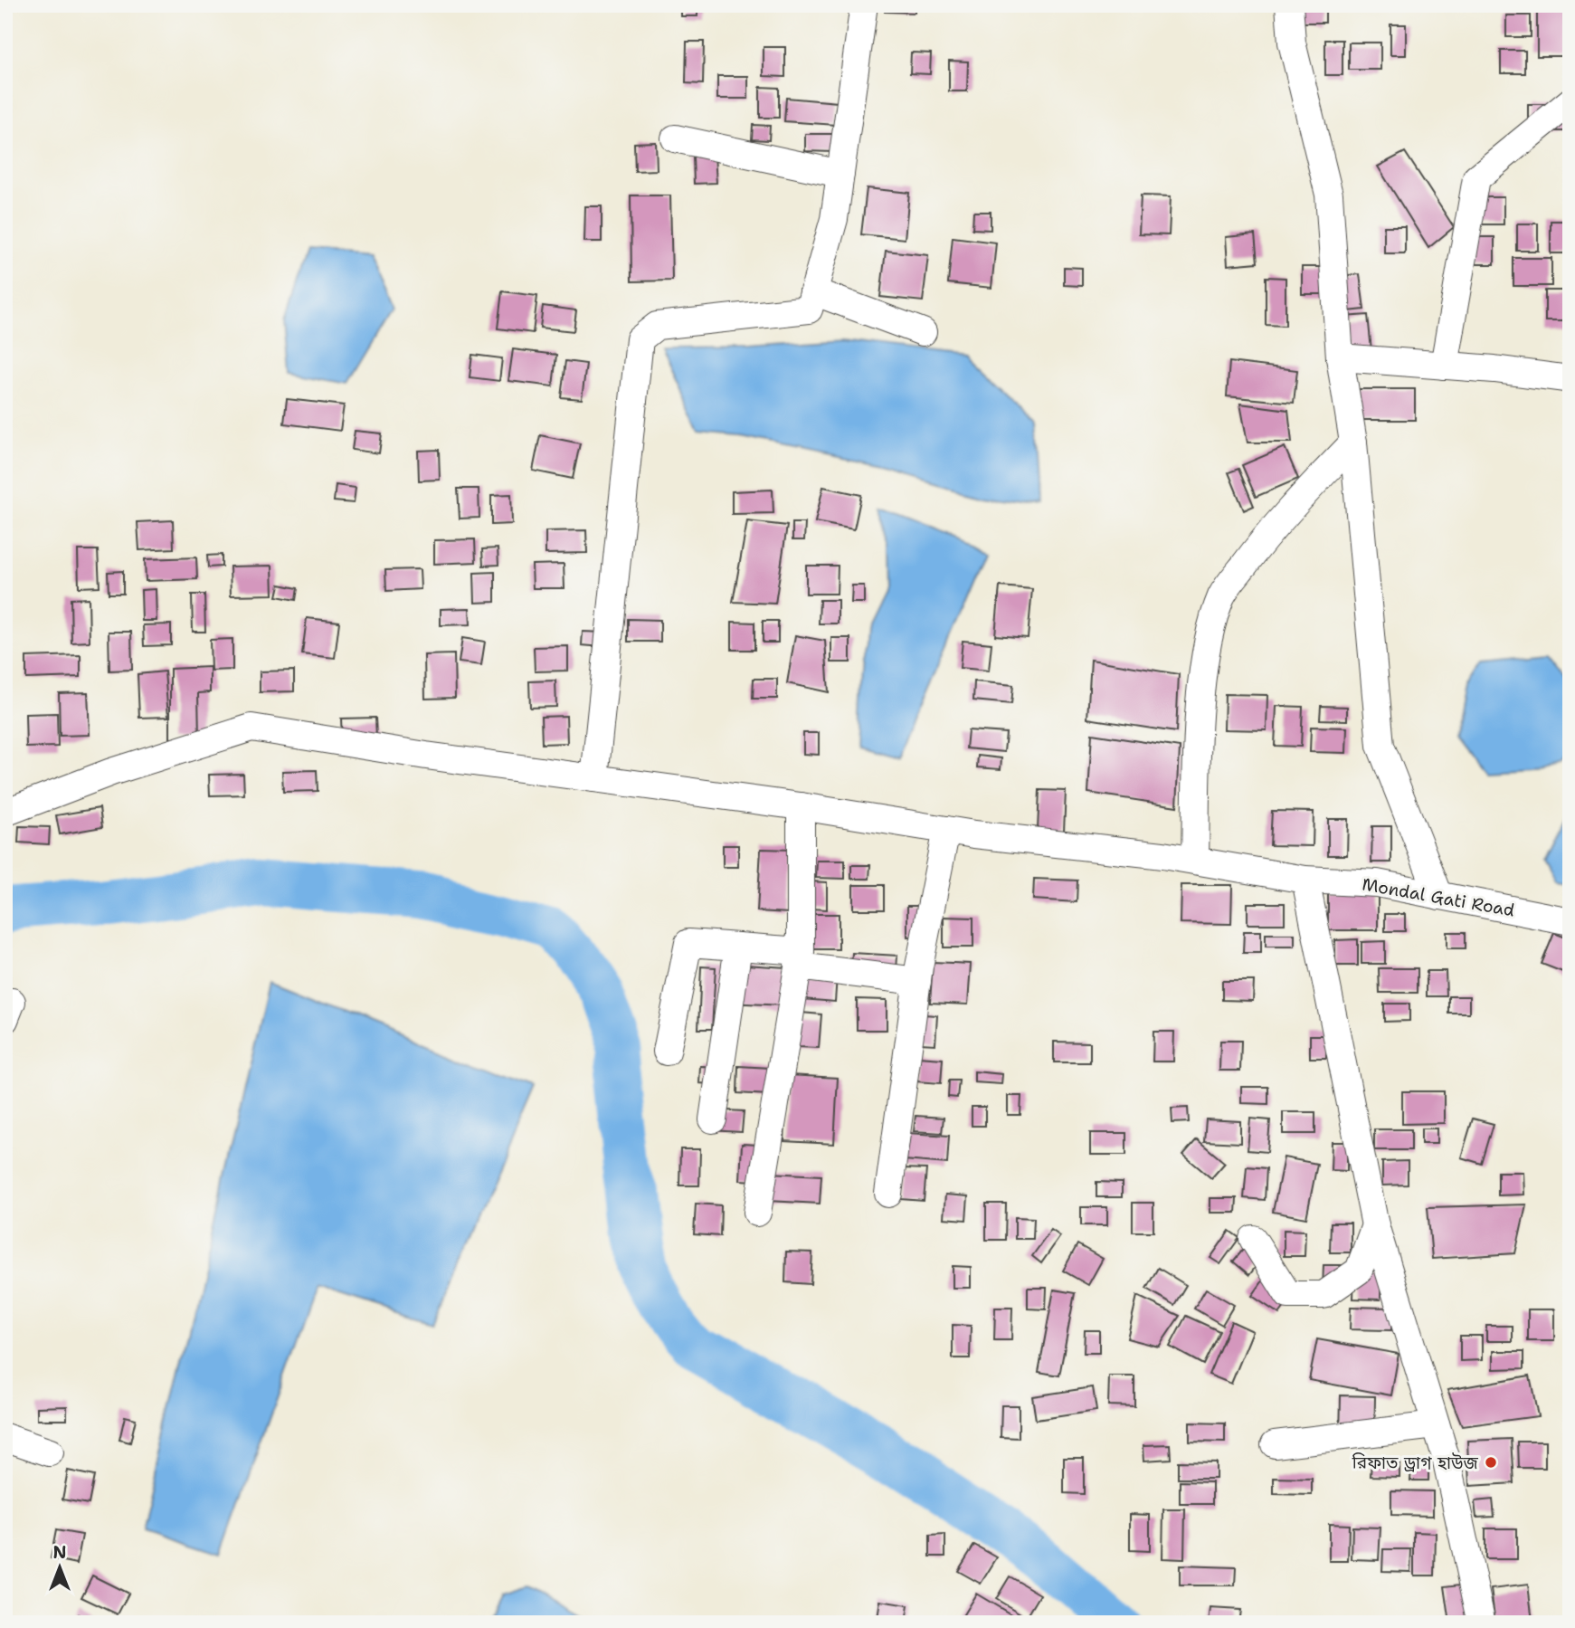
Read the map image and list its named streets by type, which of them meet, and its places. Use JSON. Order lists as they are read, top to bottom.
{
  "streets": {
    "street": ["Mondal Gati Road"]
  },
  "places": ["রিফাত ড্রাগ হাউজ"],
  "north": "top"
}
